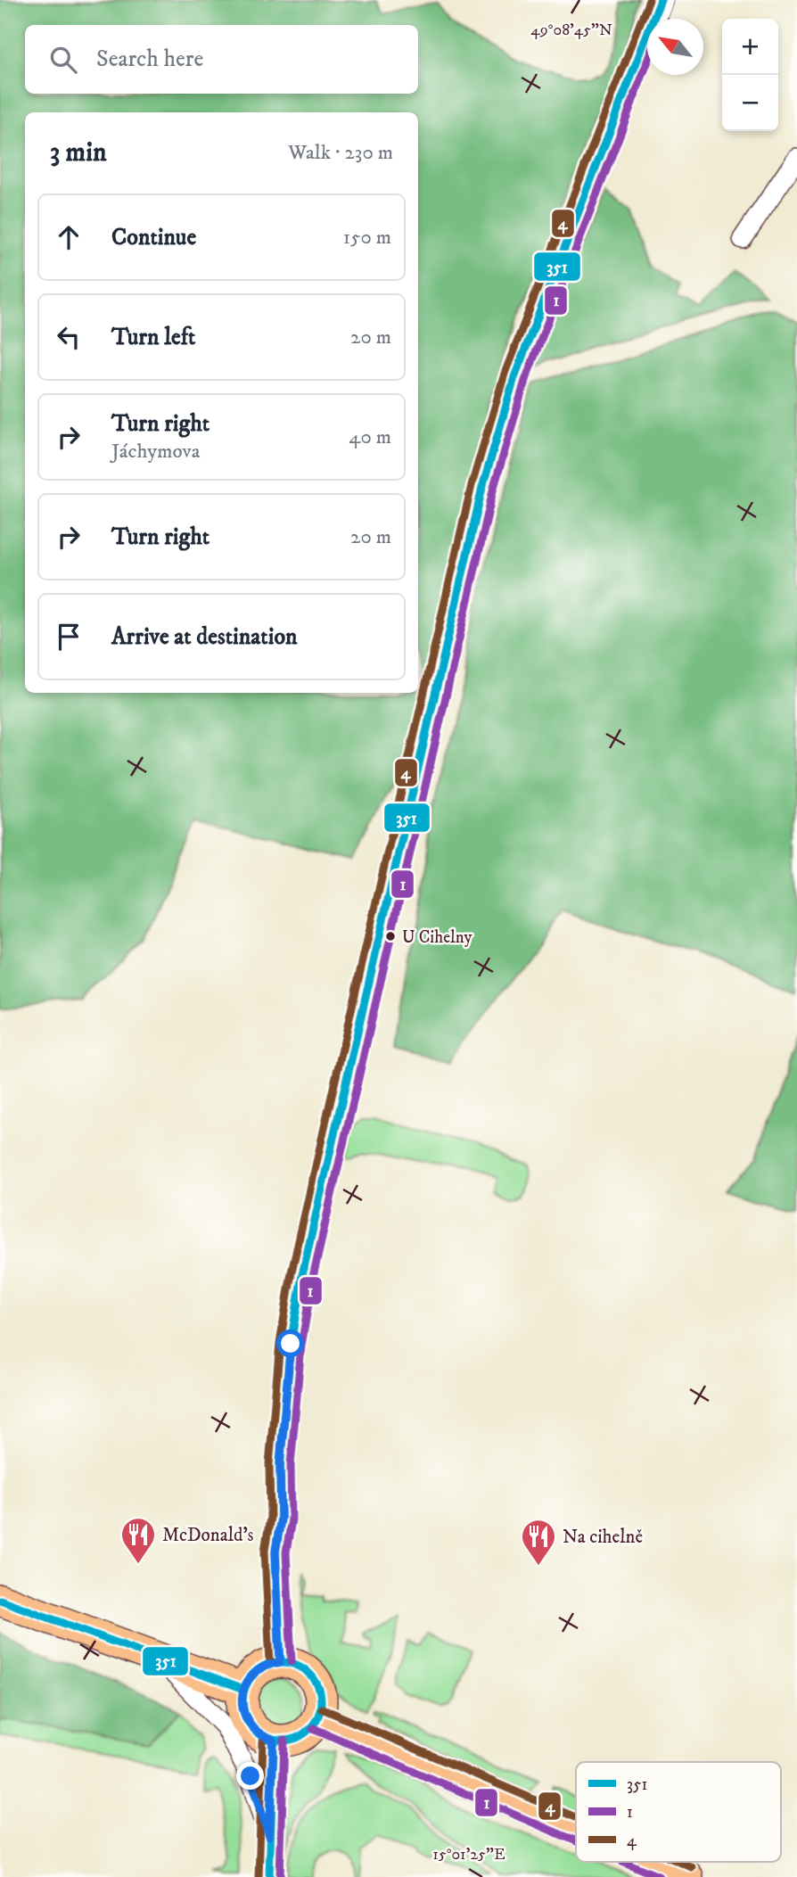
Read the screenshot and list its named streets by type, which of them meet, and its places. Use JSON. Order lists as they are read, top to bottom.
{
  "places": {
    "other": ["U Cihelny"],
    "restaurant": ["McDonald's", "Na cihelně"]
  },
  "lines": ["transit line 351", "transit line 4", "transit line 1"],
  "legend": ["351", "1", "4"],
  "north": "top left",
  "page": {
    "map_buttons": ["+", "−"],
    "search": "Search here",
    "heading": ["3 min", "Walk · 230 m"],
    "list": [
      ["Continue", "150 m"],
      ["Turn left", "20 m"],
      ["Turn right", "Jáchymova", "40 m"],
      ["Turn right", "20 m"],
      "Arrive at destination"
    ]
  },
  "coordinates": ["49°08'45\"N", "15°01'25\"E"]
}
